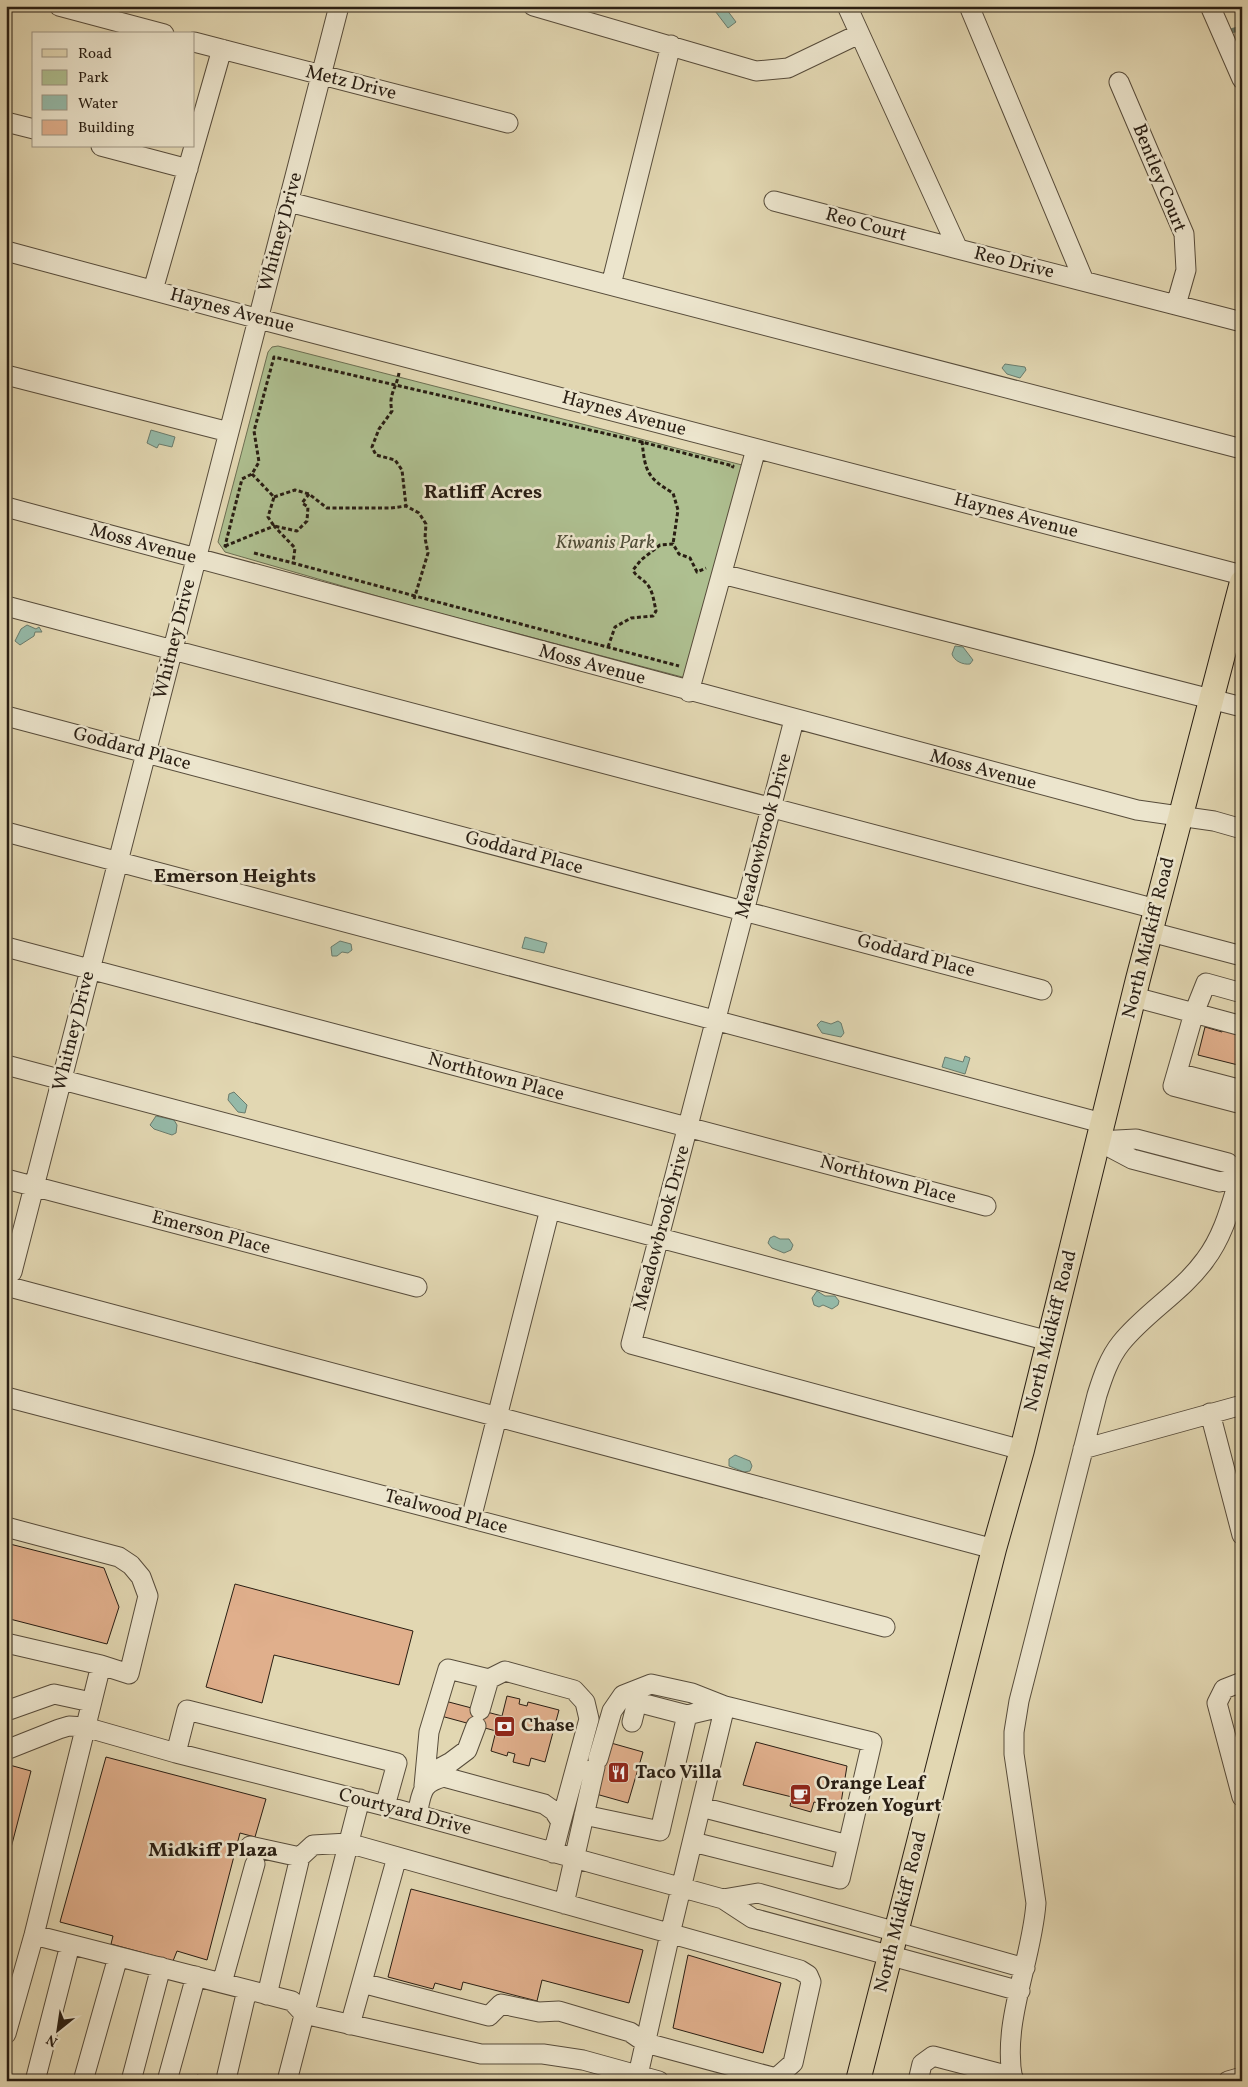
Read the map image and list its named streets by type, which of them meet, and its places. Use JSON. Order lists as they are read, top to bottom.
{
  "streets": {
    "main road": ["North Midkiff Road"],
    "street": [
      "Metz Drive",
      "Bentley Court",
      "Reo Court",
      "Whitney Drive",
      "Reo Drive",
      "Haynes Avenue",
      "Moss Avenue",
      "Goddard Place",
      "Meadowbrook Drive",
      "Northtown Place",
      "Emerson Place",
      "Tealwood Place",
      "Courtyard Drive"
    ]
  },
  "crossings": [
    ["Metz Drive", "Whitney Drive"],
    ["Bentley Court", "Reo Drive"],
    ["Reo Court", "Reo Drive"],
    ["Whitney Drive", "Haynes Avenue"],
    ["Whitney Drive", "Moss Avenue"],
    ["Whitney Drive", "Goddard Place"],
    ["Whitney Drive", "Northtown Place"],
    ["Whitney Drive", "Emerson Place"],
    ["Moss Avenue", "Meadowbrook Drive"],
    ["Moss Avenue", "North Midkiff Road"],
    ["Goddard Place", "Meadowbrook Drive"],
    ["Meadowbrook Drive", "North Midkiff Road"],
    ["Meadowbrook Drive", "Northtown Place"],
    ["North Midkiff Road", "Courtyard Drive"]
  ],
  "districts": ["Ratliff Acres", "Emerson Heights", "Midkiff Plaza"],
  "parks": ["Kiwanis Park"],
  "places": {
    "bank": ["Chase"],
    "restaurant": ["Taco Villa"],
    "cafe": ["Orange Leaf Frozen Yogurt"]
  },
  "legend": [
    "Road",
    "Park",
    "Water",
    "Building"
  ],
  "north": "bottom left"
}
